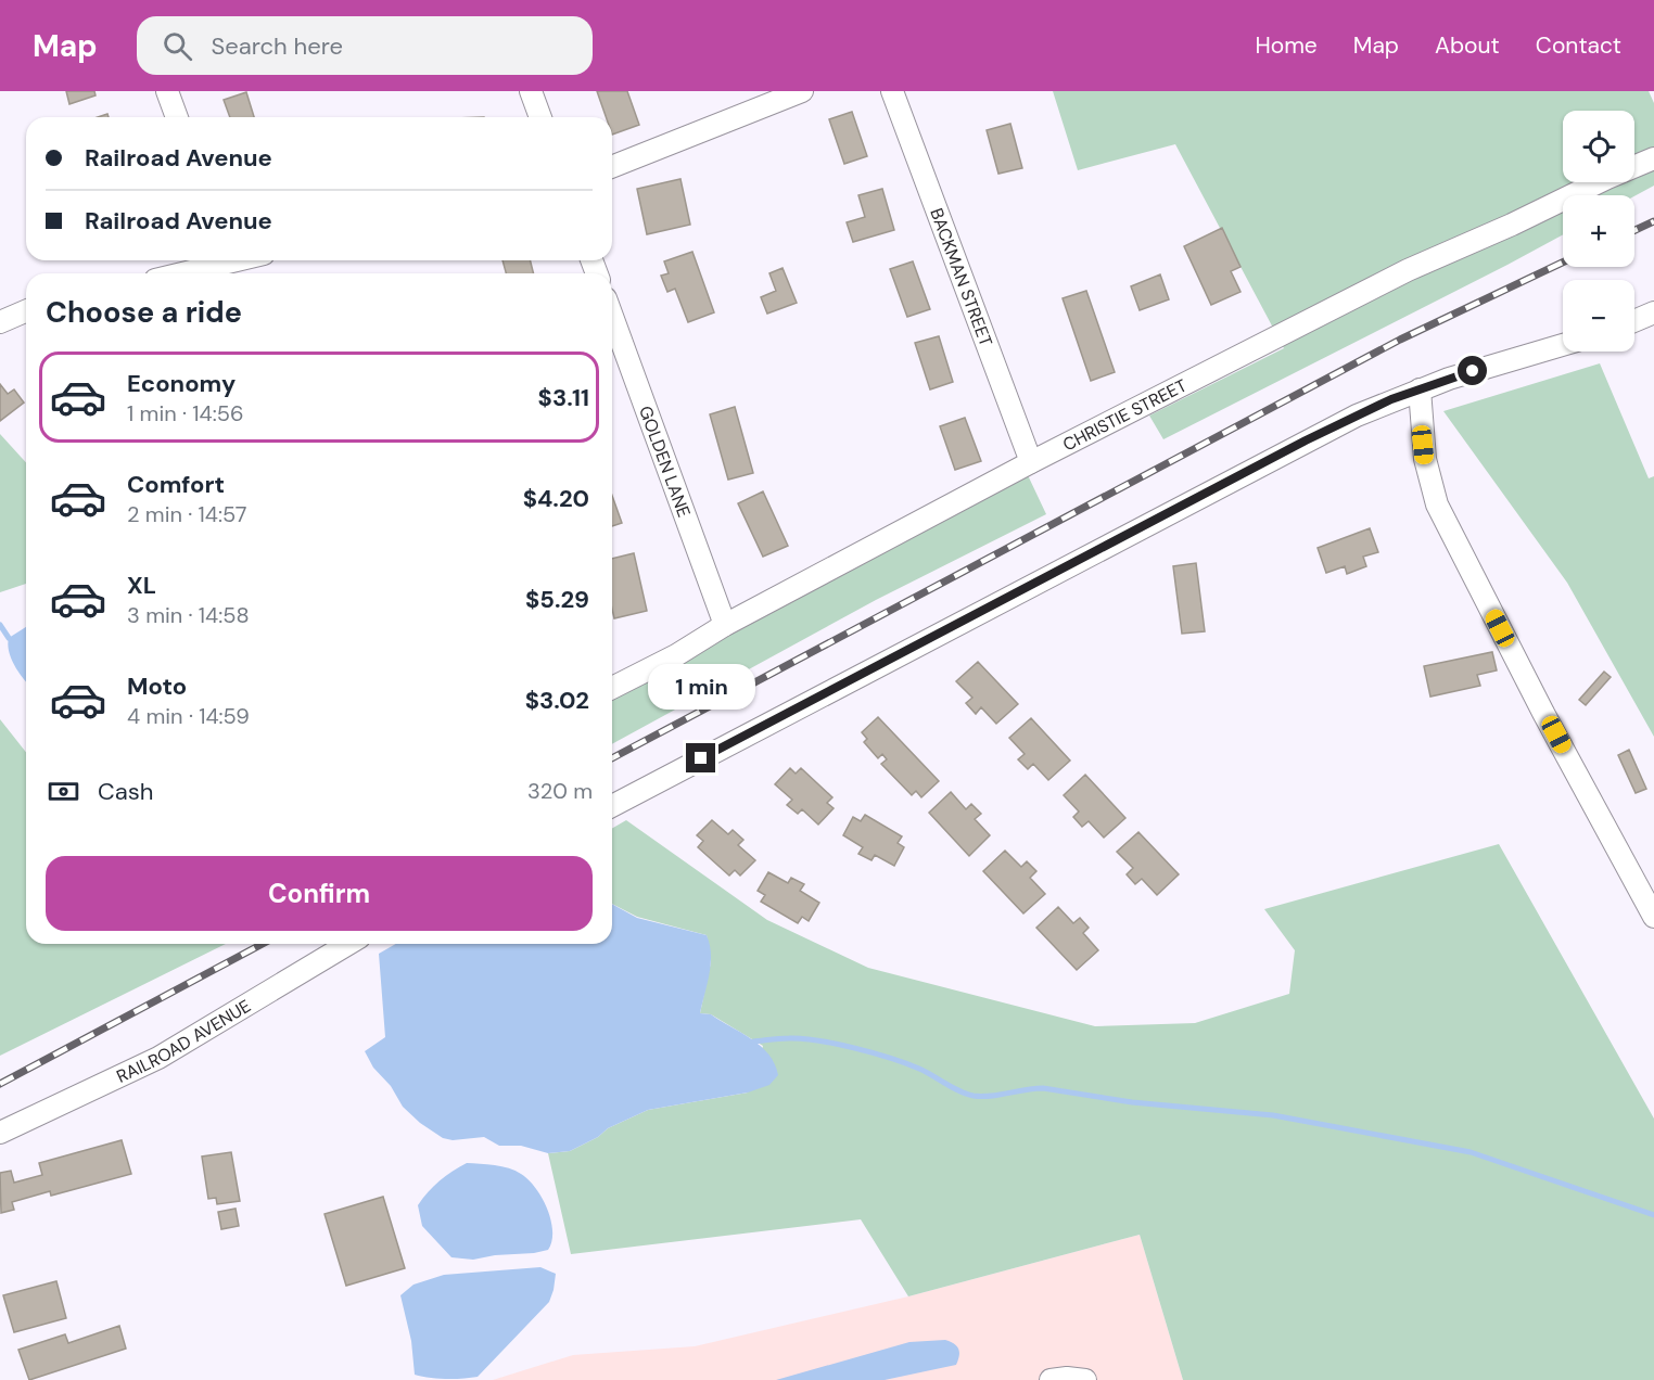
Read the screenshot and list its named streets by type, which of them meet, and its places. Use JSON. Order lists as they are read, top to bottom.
{
  "streets": {
    "street": [
      "BACKMAN STREET",
      "CHRISTIE STREET",
      "GOLDEN LANE",
      "RAILROAD AVENUE"
    ]
  },
  "crossings": [
    ["BACKMAN STREET", "CHRISTIE STREET"],
    ["CHRISTIE STREET", "GOLDEN LANE"]
  ],
  "page": {
    "header": "Map",
    "search": "Search here",
    "nav": [
      "Home",
      "Map",
      "About",
      "Contact"
    ],
    "map_buttons": ["+", "−"],
    "banner": ["Railroad Avenue", "Railroad Avenue"],
    "heading": "Choose a ride",
    "list": [
      {
        "name": "Economy",
        "note": "1 min · 14:56",
        "value": "$3.11"
      },
      {
        "name": "Comfort",
        "note": "2 min · 14:57",
        "value": "$4.20"
      },
      {
        "name": "XL",
        "note": "3 min · 14:58",
        "value": "$5.29"
      },
      {
        "name": "Moto",
        "note": "4 min · 14:59",
        "value": "$3.02"
      }
    ],
    "bubble": "1 min",
    "pay": ["Cash", "320 m"],
    "buttons": "Confirm"
  }
}
